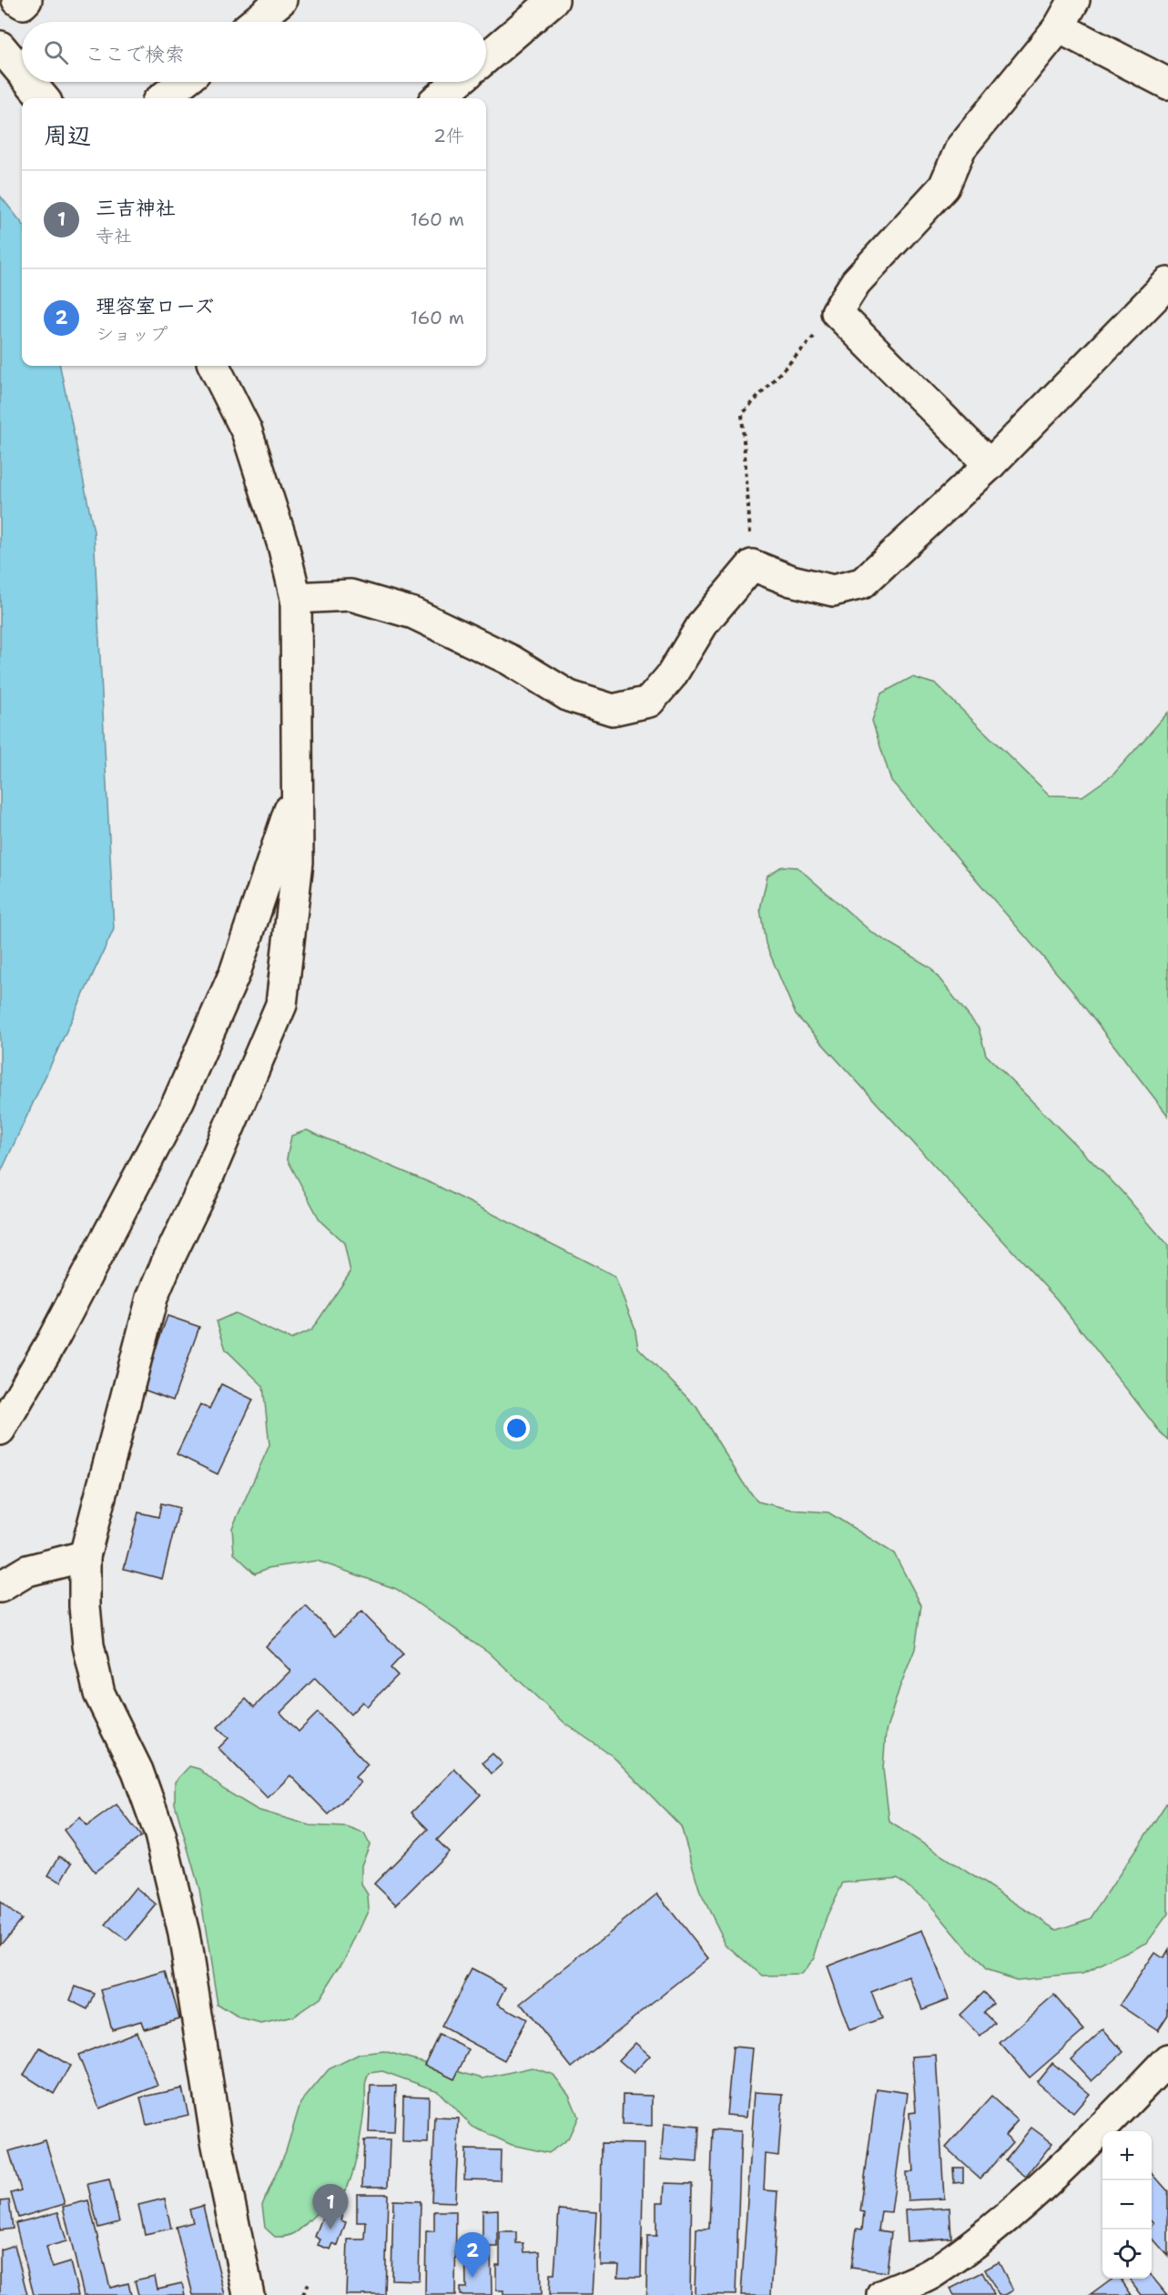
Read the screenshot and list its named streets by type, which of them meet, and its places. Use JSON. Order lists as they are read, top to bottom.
{
  "page": {
    "search": "ここで検索",
    "heading": ["周辺", "2件"],
    "list": [
      {
        "mark": "1",
        "name": "三吉神社",
        "note": "寺社",
        "value": "160 m"
      },
      {
        "mark": "2",
        "name": "理容室ローズ",
        "note": "ショップ",
        "value": "160 m"
      }
    ],
    "map_buttons": ["+", "−"],
    "pins": ["1", "2"]
  }
}
